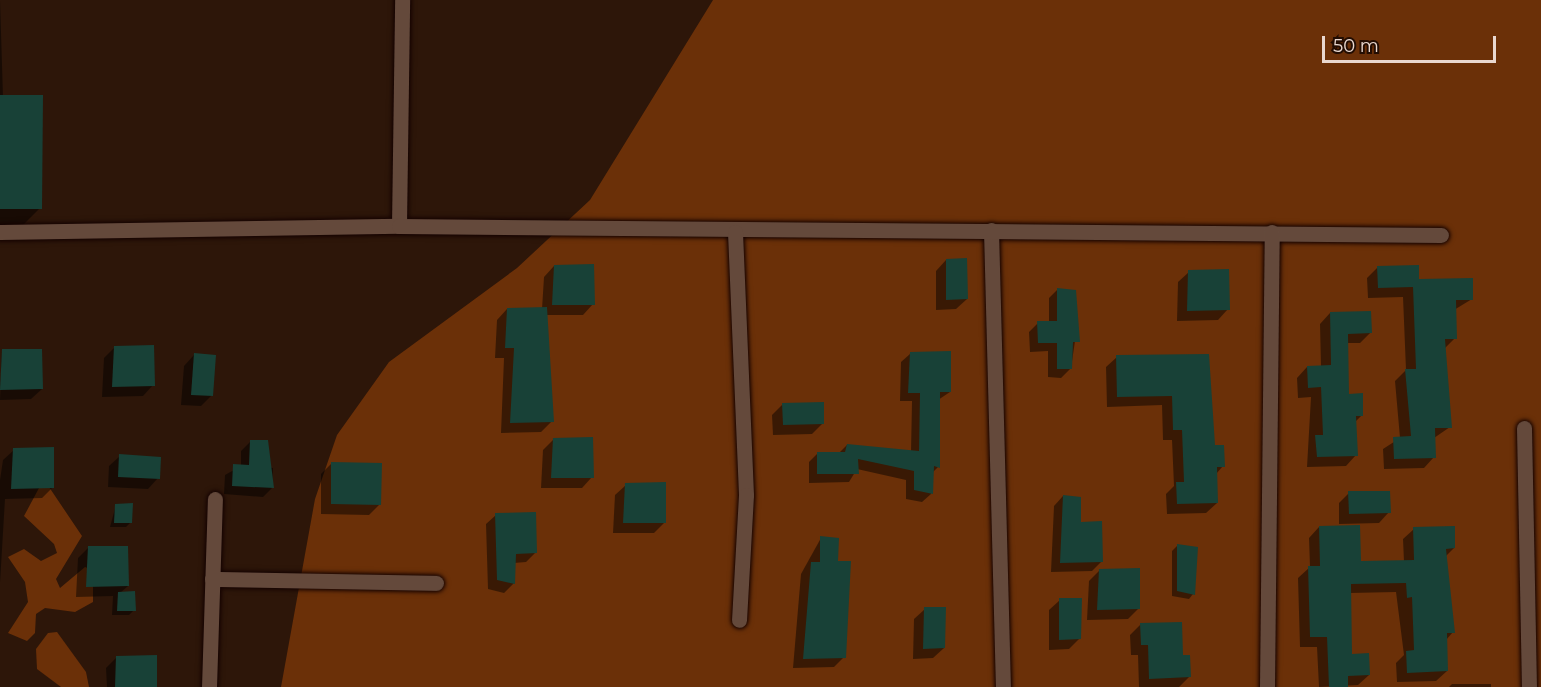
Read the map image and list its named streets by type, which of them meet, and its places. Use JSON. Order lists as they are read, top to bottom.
{
  "scale_bar": "50 m"
}
